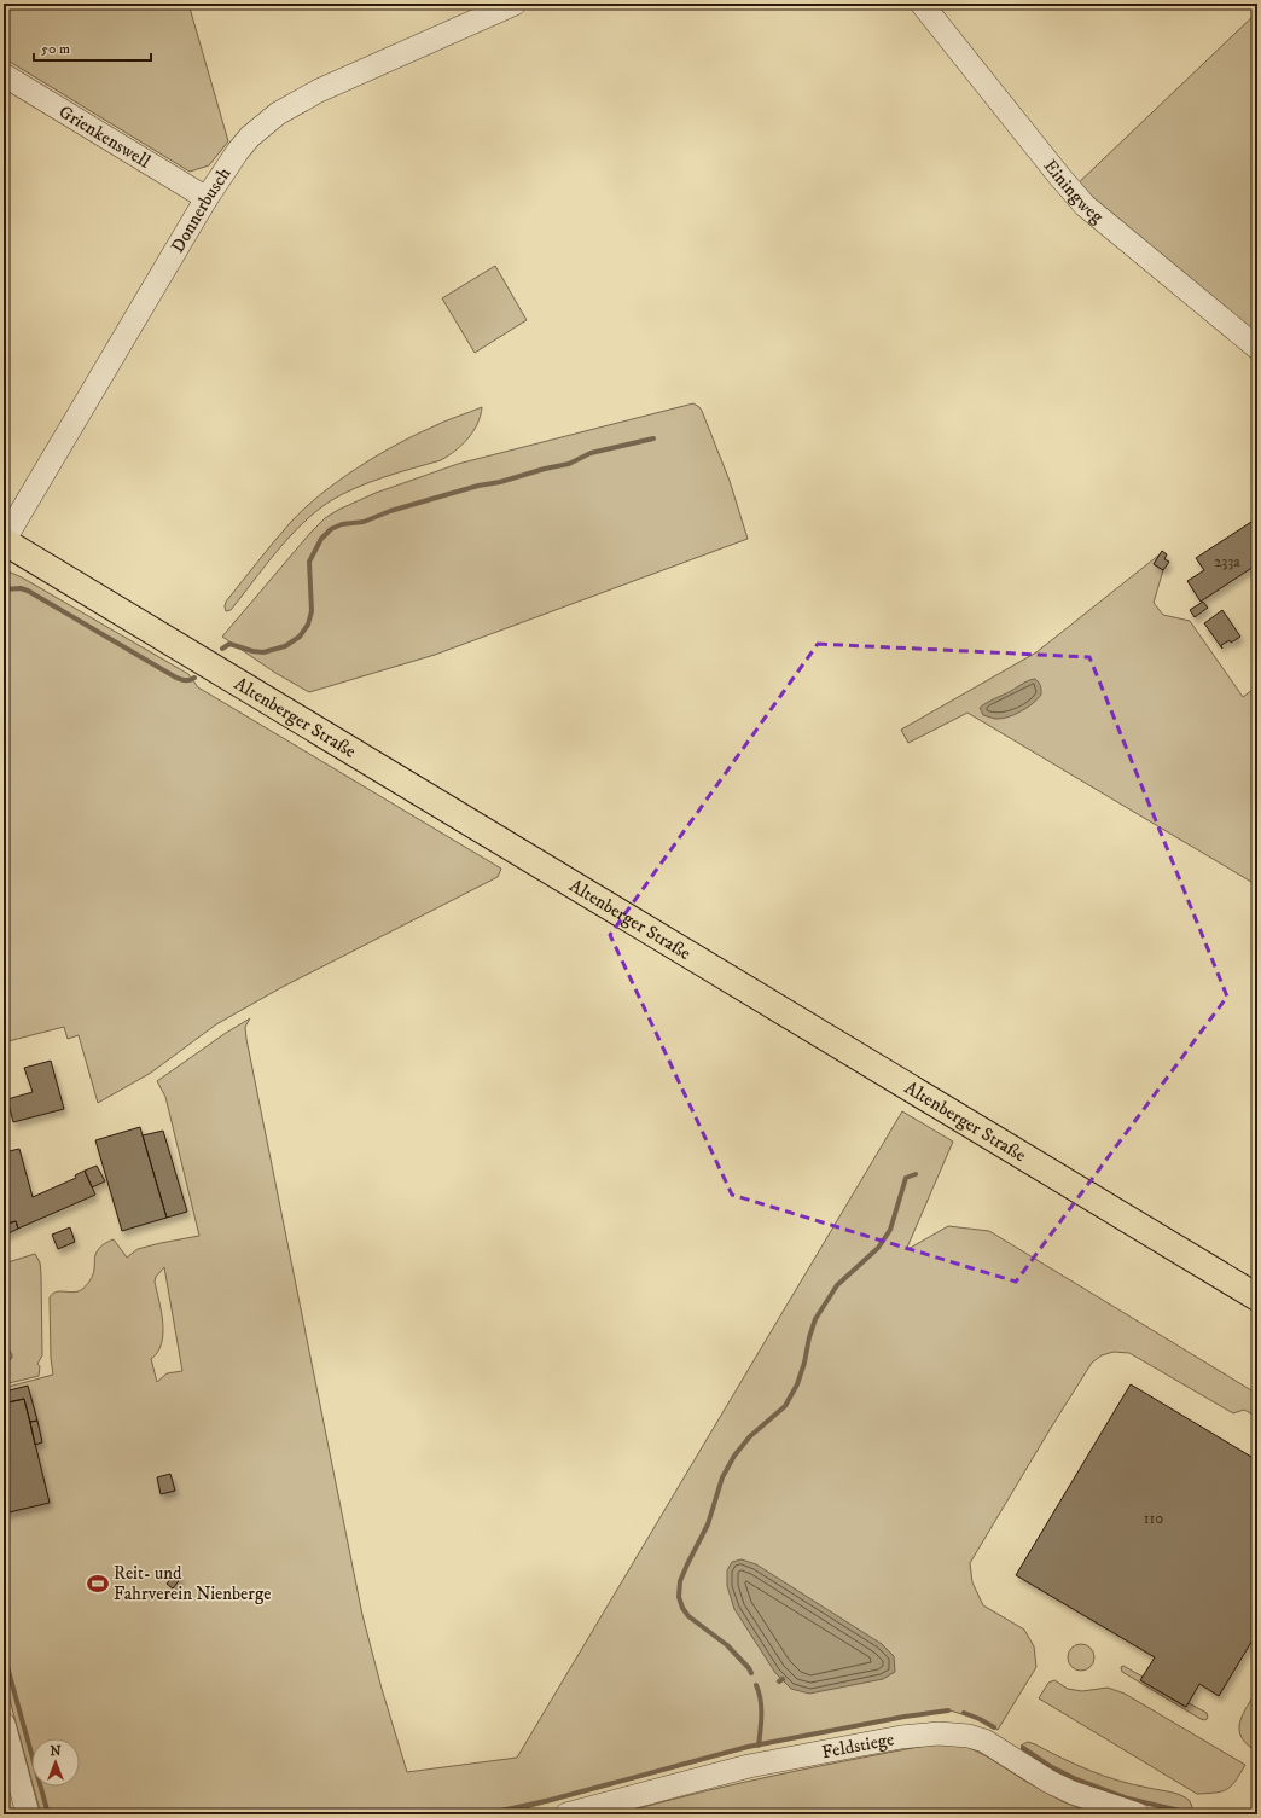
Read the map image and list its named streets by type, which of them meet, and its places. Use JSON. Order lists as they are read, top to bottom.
{
  "streets": {
    "main road": ["Altenberger Straße"],
    "street": [
      "Grienkenswell",
      "Einingweg",
      "Donnerbusch",
      "Feldstiege"
    ]
  },
  "crossings": [
    ["Grienkenswell", "Donnerbusch"],
    ["Donnerbusch", "Altenberger Straße"]
  ],
  "places": {
    "sports": ["Reit- und Fahrverein Nienberge"]
  },
  "house_numbers": ["233a", "110"],
  "scale_bar": "50 m",
  "north": "top"
}
